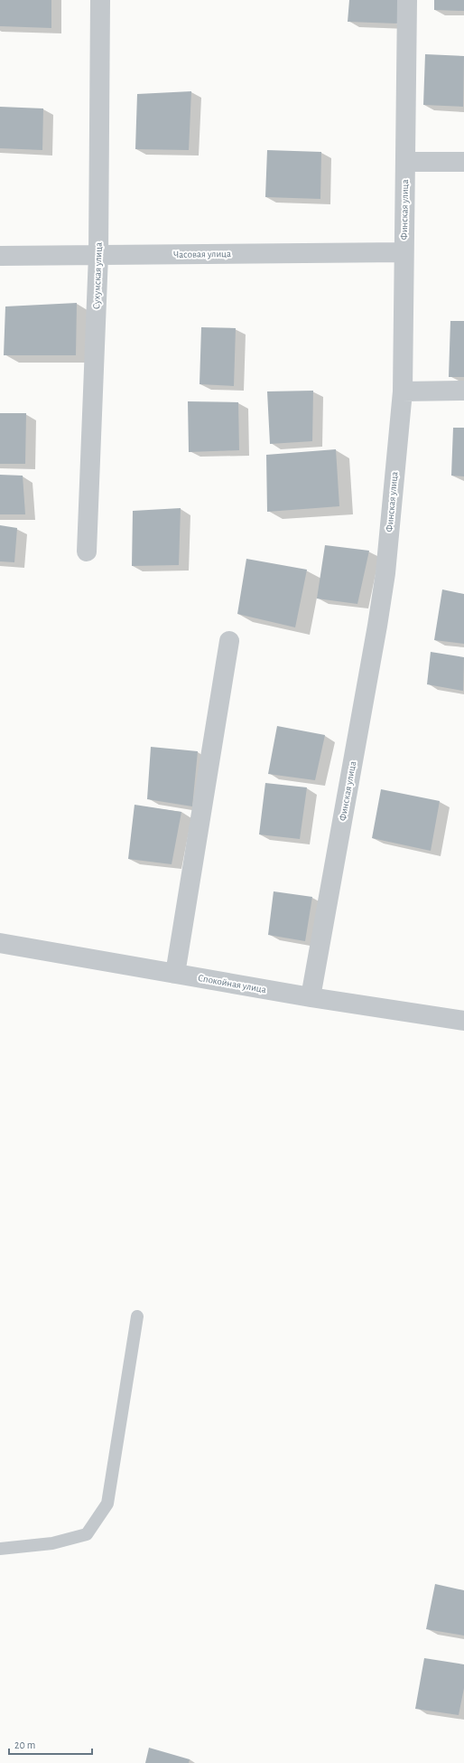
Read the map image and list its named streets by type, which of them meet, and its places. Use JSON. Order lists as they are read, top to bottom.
{
  "streets": {
    "street": [
      "Финская улица",
      "Часовая улица",
      "Сухумская улица",
      "Спокойная улица"
    ]
  },
  "crossings": [
    ["Финская улица", "Часовая улица"],
    ["Финская улица", "Спокойная улица"],
    ["Часовая улица", "Сухумская улица"]
  ],
  "scale_bar": "20 m"
}
